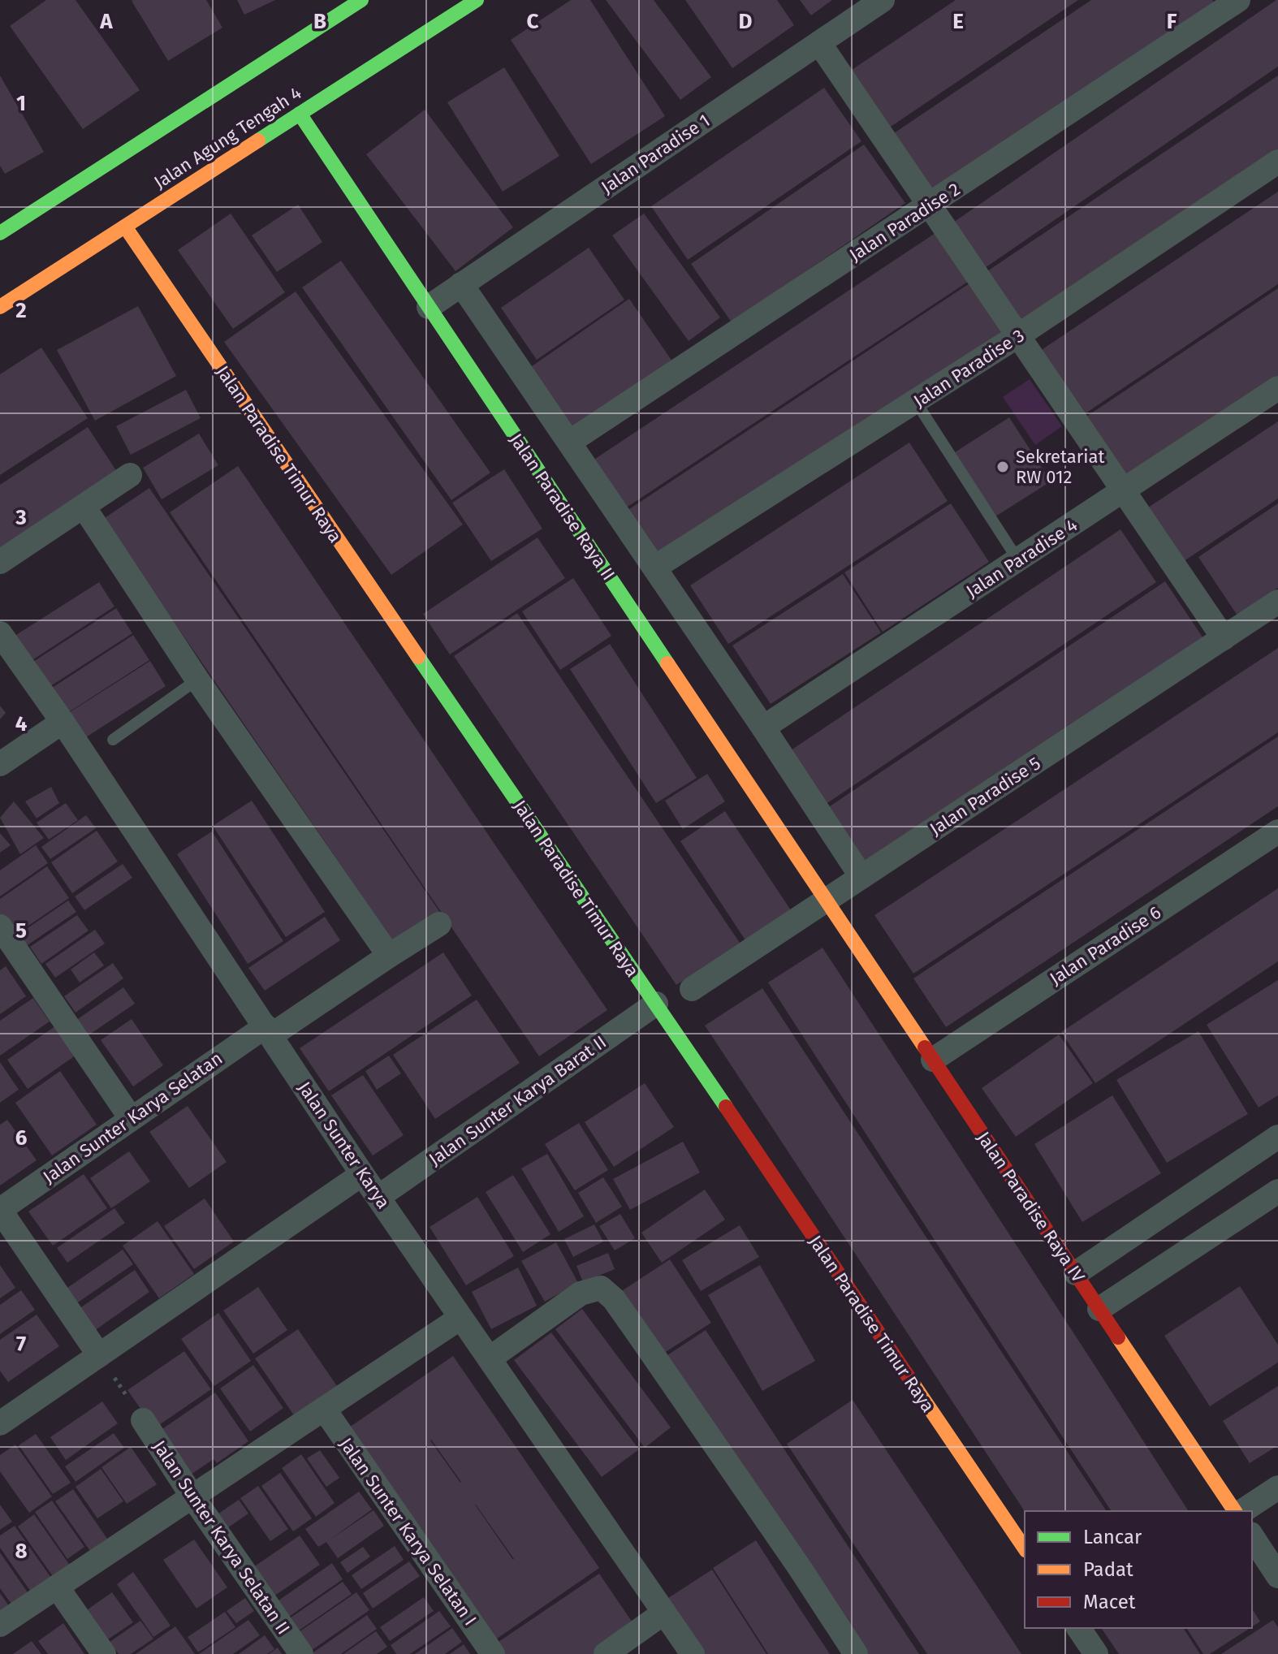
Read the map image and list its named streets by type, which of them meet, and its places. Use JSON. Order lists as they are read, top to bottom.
{
  "streets": {
    "street": [
      "Jalan Agung Tengah 4",
      "Jalan Paradise 1",
      "Jalan Paradise 2",
      "Jalan Paradise 3",
      "Jalan Paradise Timur Raya",
      "Jalan Paradise Raya II",
      "Jalan Paradise 4",
      "Jalan Paradise 5",
      "Jalan Paradise 6",
      "Jalan Sunter Karya Barat II",
      "Jalan Sunter Karya Selatan",
      "Jalan Sunter Karya",
      "Jalan Paradise Raya IV",
      "Jalan Sunter Karya Selatan I",
      "Jalan Sunter Karya Selatan II"
    ]
  },
  "crossings": [
    ["Jalan Agung Tengah 4", "Jalan Paradise Timur Raya"],
    ["Jalan Agung Tengah 4", "Jalan Paradise Raya II"],
    ["Jalan Paradise 1", "Jalan Paradise Raya II"],
    ["Jalan Paradise Timur Raya", "Jalan Sunter Karya Barat II"],
    ["Jalan Paradise Raya II", "Jalan Paradise 5"],
    ["Jalan Paradise Raya II", "Jalan Paradise Raya IV"],
    ["Jalan Paradise 5", "Jalan Paradise Raya IV"],
    ["Jalan Paradise 6", "Jalan Paradise Raya IV"],
    ["Jalan Sunter Karya Barat II", "Jalan Sunter Karya"],
    ["Jalan Sunter Karya Selatan", "Jalan Sunter Karya"]
  ],
  "places": ["Sekretariat RW 012"],
  "legend": ["Lancar", "Padat", "Macet"],
  "grid": {
    "columns": [
      "A",
      "B",
      "C",
      "D",
      "E",
      "F"
    ],
    "rows": [
      "1",
      "2",
      "3",
      "4",
      "5",
      "6",
      "7",
      "8"
    ]
  }
}
